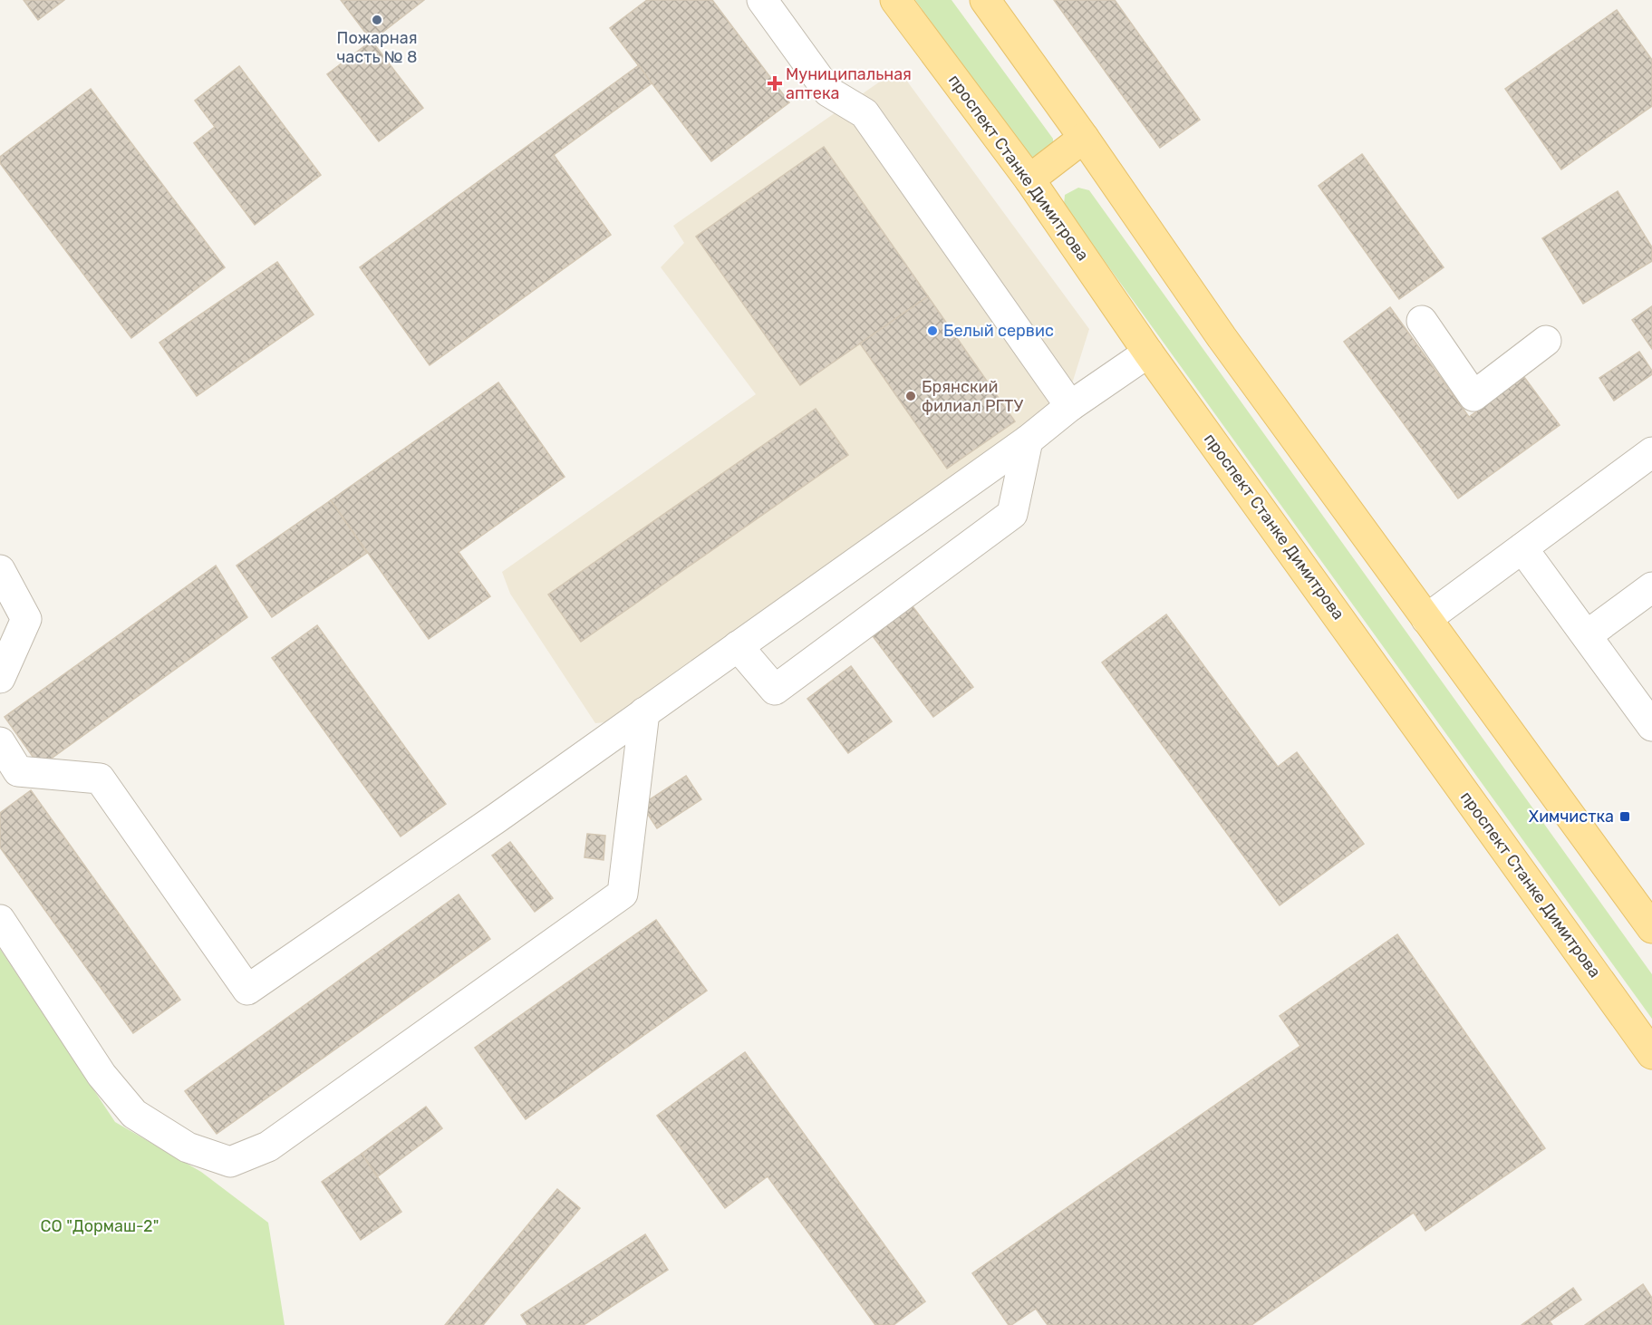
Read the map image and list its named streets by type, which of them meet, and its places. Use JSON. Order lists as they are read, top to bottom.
{
  "streets": {
    "main road": ["проспект Станке Димитрова"]
  },
  "parks": ["СО \"Дормаш-2\""],
  "places": {
    "other": ["Пожарная часть № 8", "Белый сервис", "Брянский филиал РГТУ"],
    "health": ["Муниципальная аптека"],
    "transit": ["Химчистка"]
  }
}
